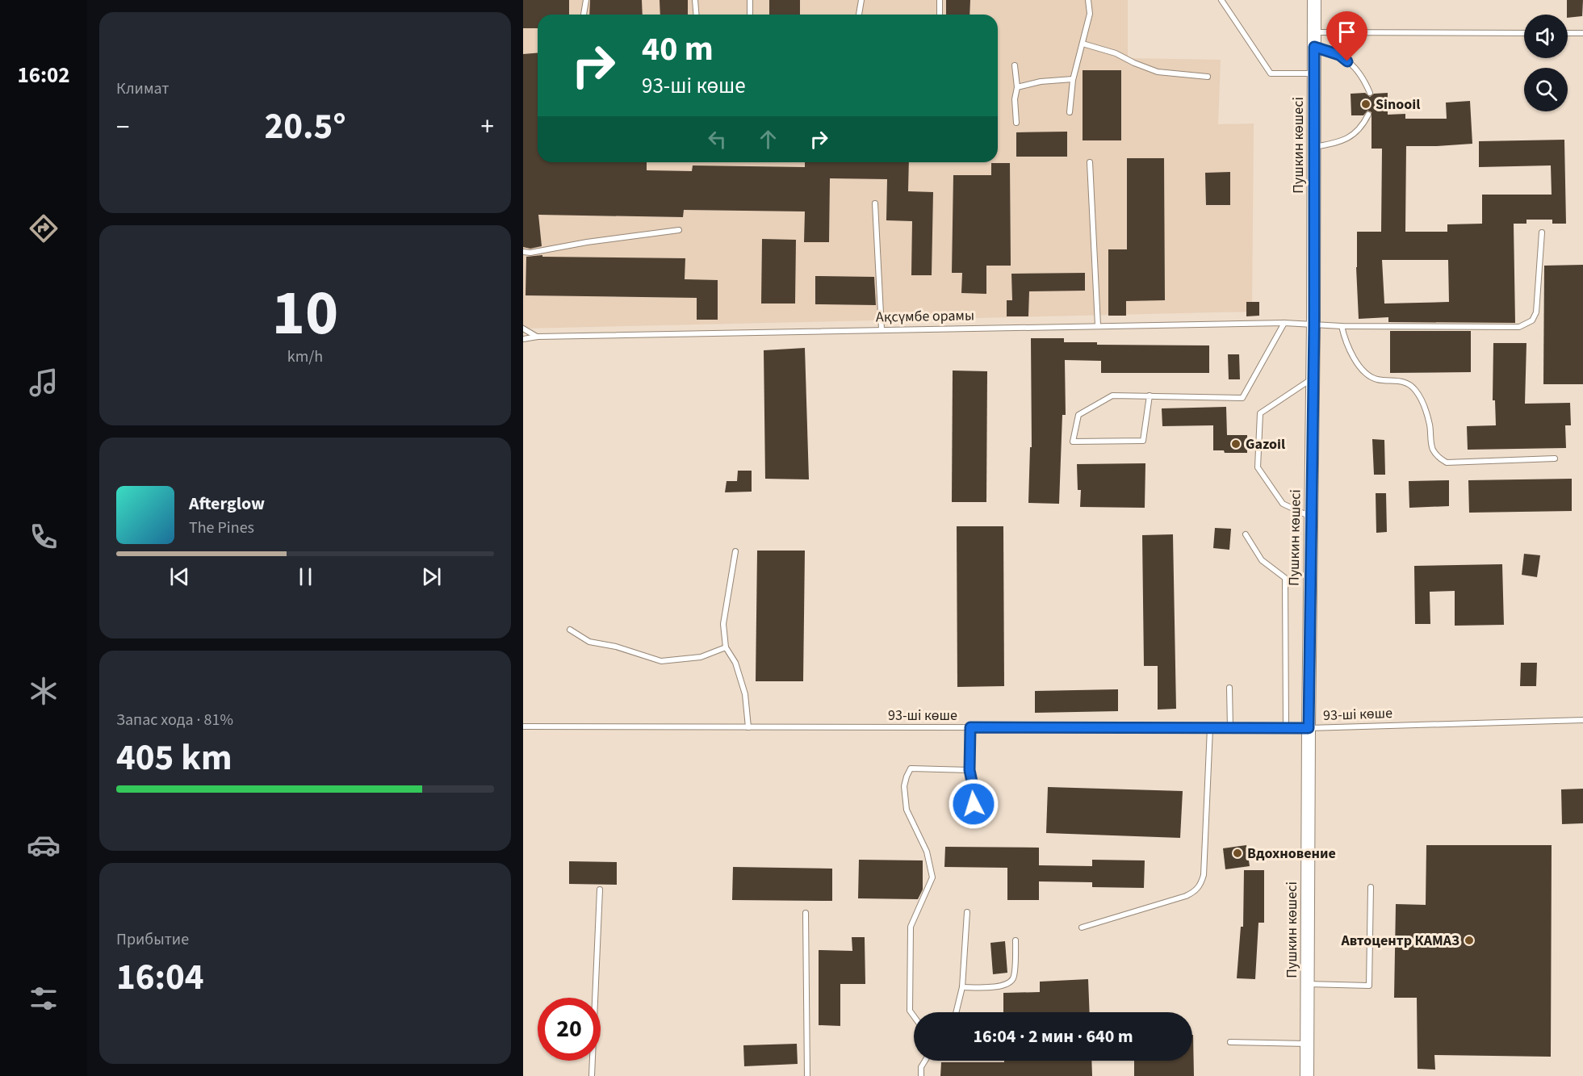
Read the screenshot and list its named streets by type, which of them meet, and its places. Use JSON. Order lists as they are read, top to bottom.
{
  "streets": {
    "main road": ["Пушкин көшесі"],
    "lane": ["Ақсүмбе орамы", "93-ші көше"]
  },
  "crossings": [
    ["Пушкин көшесі", "Ақсүмбе орамы"],
    ["Пушкин көшесі", "93-ші көше"]
  ],
  "places": [
    "Sinooil",
    "Gazoil",
    "Вдохновение",
    "Автоцентр КАМАЗ"
  ],
  "page": {
    "tabs": "16:02",
    "tile": [
      "Климат",
      ["10", "km/h"],
      ["Запас хода · 81%", "405 km"],
      ["Прибытие", "16:04"]
    ],
    "turn": ["40 m", "93-ші көше"],
    "heat": ["−", "20.5°", "+"],
    "song": ["Afterglow", "The Pines"],
    "limit": "20",
    "trip": "16:04 · 2 мин · 640 m"
  }
}
